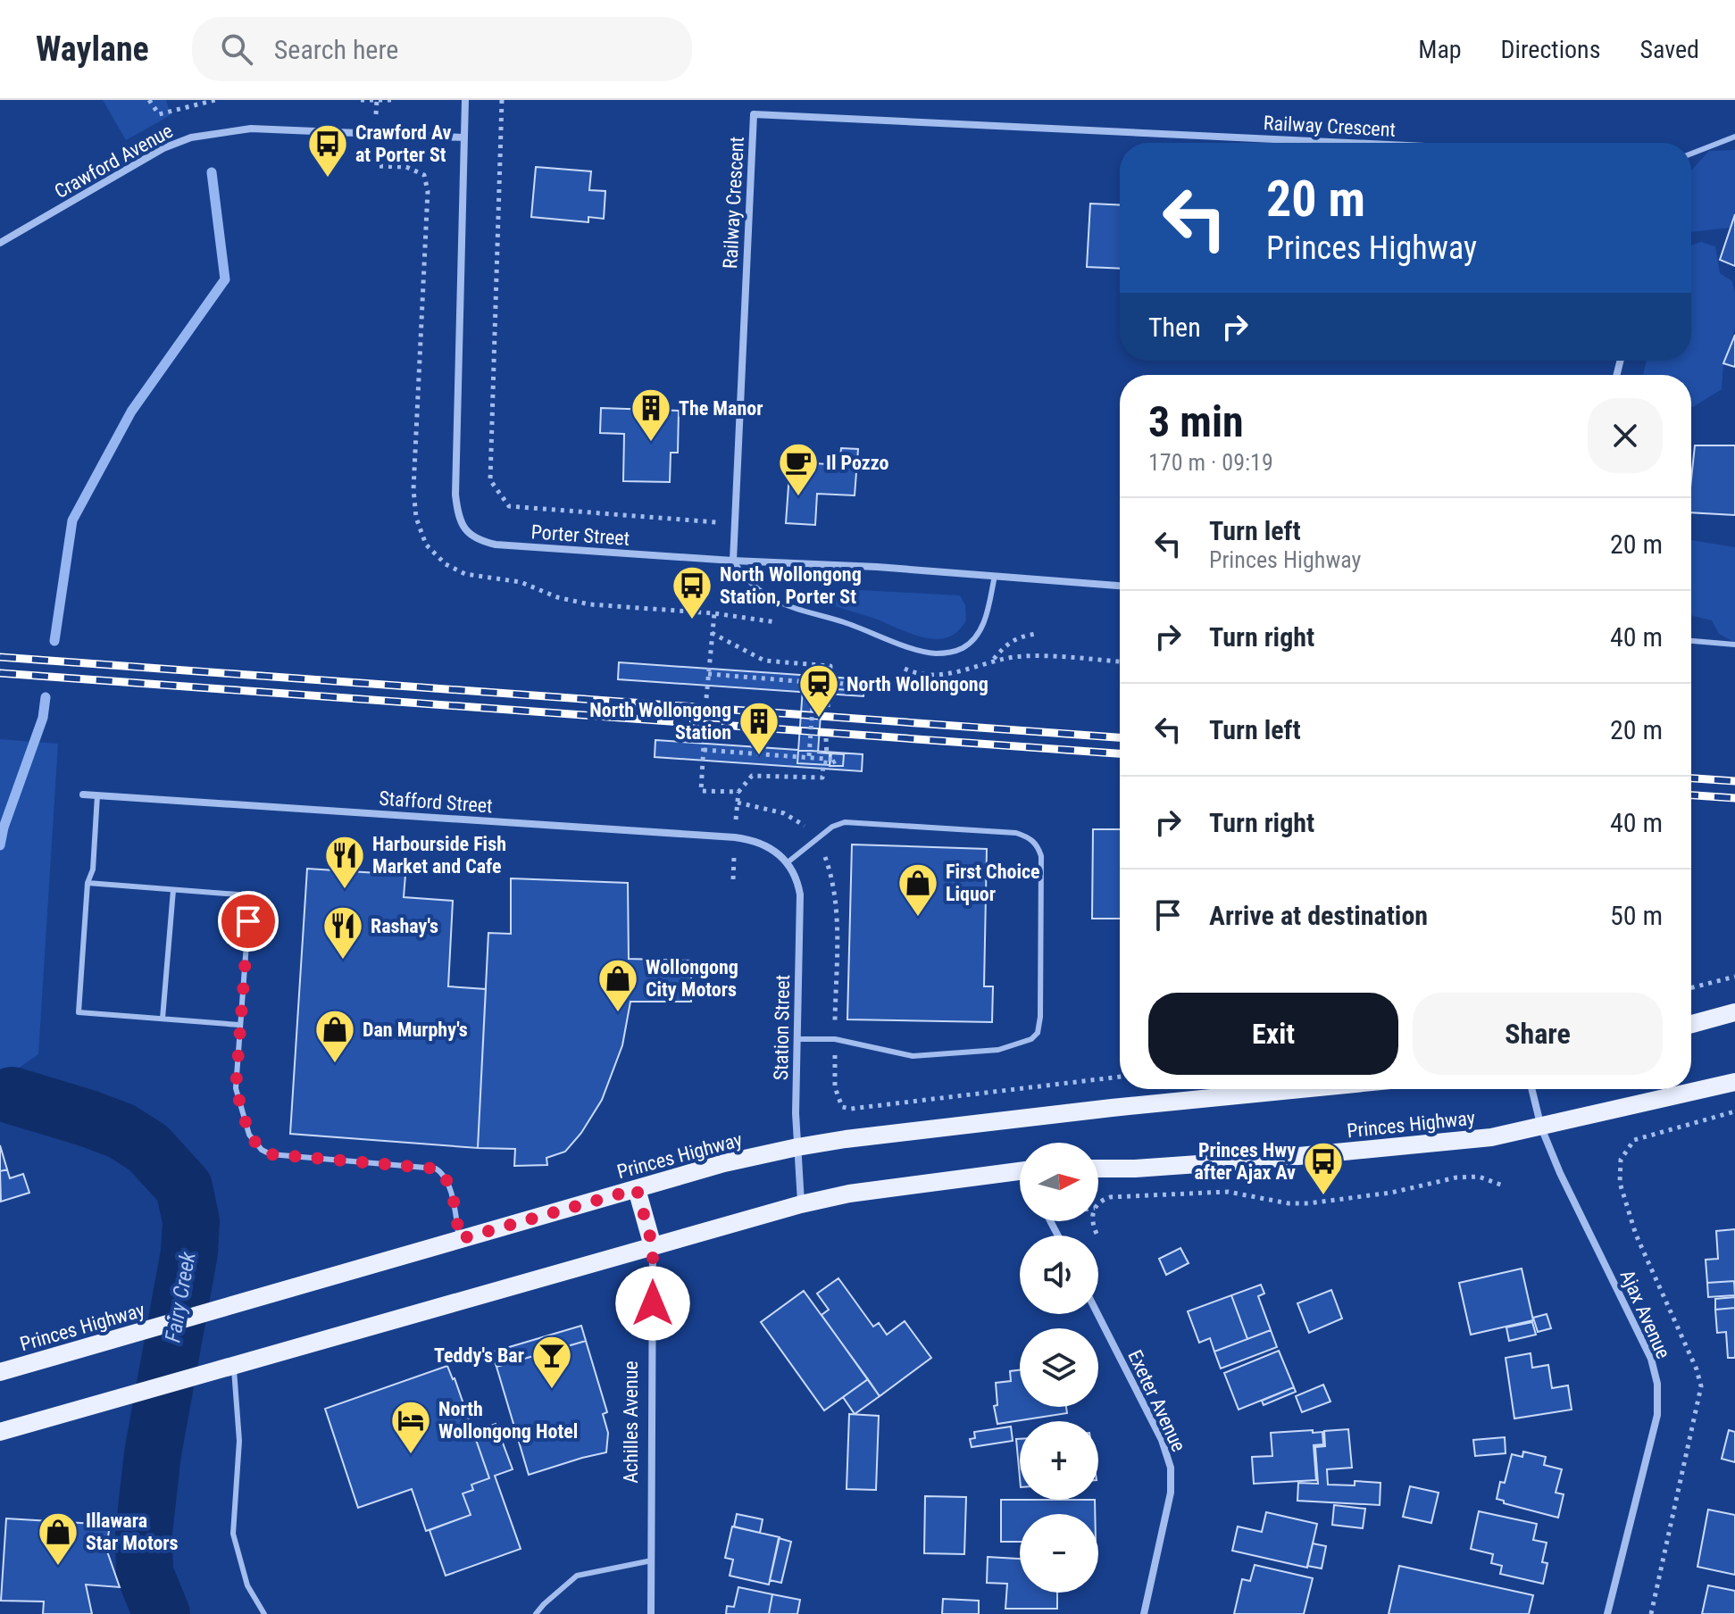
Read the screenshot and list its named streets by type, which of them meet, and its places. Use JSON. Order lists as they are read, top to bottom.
{
  "streets": {
    "main road": ["Princes Highway", "Achilles Avenue"],
    "street": [
      "Railway Crescent",
      "Crawford Avenue",
      "Porter Street",
      "Stafford Street",
      "Station Street",
      "Ajax Avenue",
      "Exeter Avenue"
    ]
  },
  "crossings": [
    ["Railway Crescent", "Porter Street"],
    ["Crawford Avenue", "Porter Street"],
    ["Stafford Street", "Station Street"],
    ["Station Street", "Princes Highway"],
    ["Princes Highway", "Ajax Avenue"],
    ["Princes Highway", "Achilles Avenue"]
  ],
  "water": ["Fairy Creek"],
  "places": {
    "bus stop": ["Crawford Av at Porter St", "North Wollongong Station, Porter St", "Princes Hwy after Ajax Av"],
    "building": ["The Manor", "North Wollongong Station"],
    "cafe": ["Il Pozzo"],
    "station": ["North Wollongong"],
    "restaurant": ["Harbourside Fish Market and Cafe", "Rashay's"],
    "shop": [
      "First Choice Liquor",
      "Wollongong City Motors",
      "Dan Murphy's",
      "Illawara Star Motors"
    ],
    "bar": ["Teddy's Bar"],
    "hotel": ["North Wollongong Hotel"]
  },
  "north": "right",
  "page": {
    "header": "Waylane",
    "search": "Search here",
    "nav": ["Map", "Directions", "Saved"],
    "turn": ["20 m", "Princes Highway"],
    "then": "Then",
    "heading": ["3 min", "170 m · 09:19"],
    "list": [
      {
        "name": "Turn left",
        "note": "Princes Highway",
        "value": "20 m"
      },
      {
        "name": "Turn right",
        "value": "40 m"
      },
      {
        "name": "Turn left",
        "value": "20 m"
      },
      {
        "name": "Turn right",
        "value": "40 m"
      },
      {
        "name": "Arrive at destination",
        "value": "50 m"
      }
    ],
    "buttons": ["Exit", "Share"],
    "map_buttons": ["+", "−"]
  }
}
